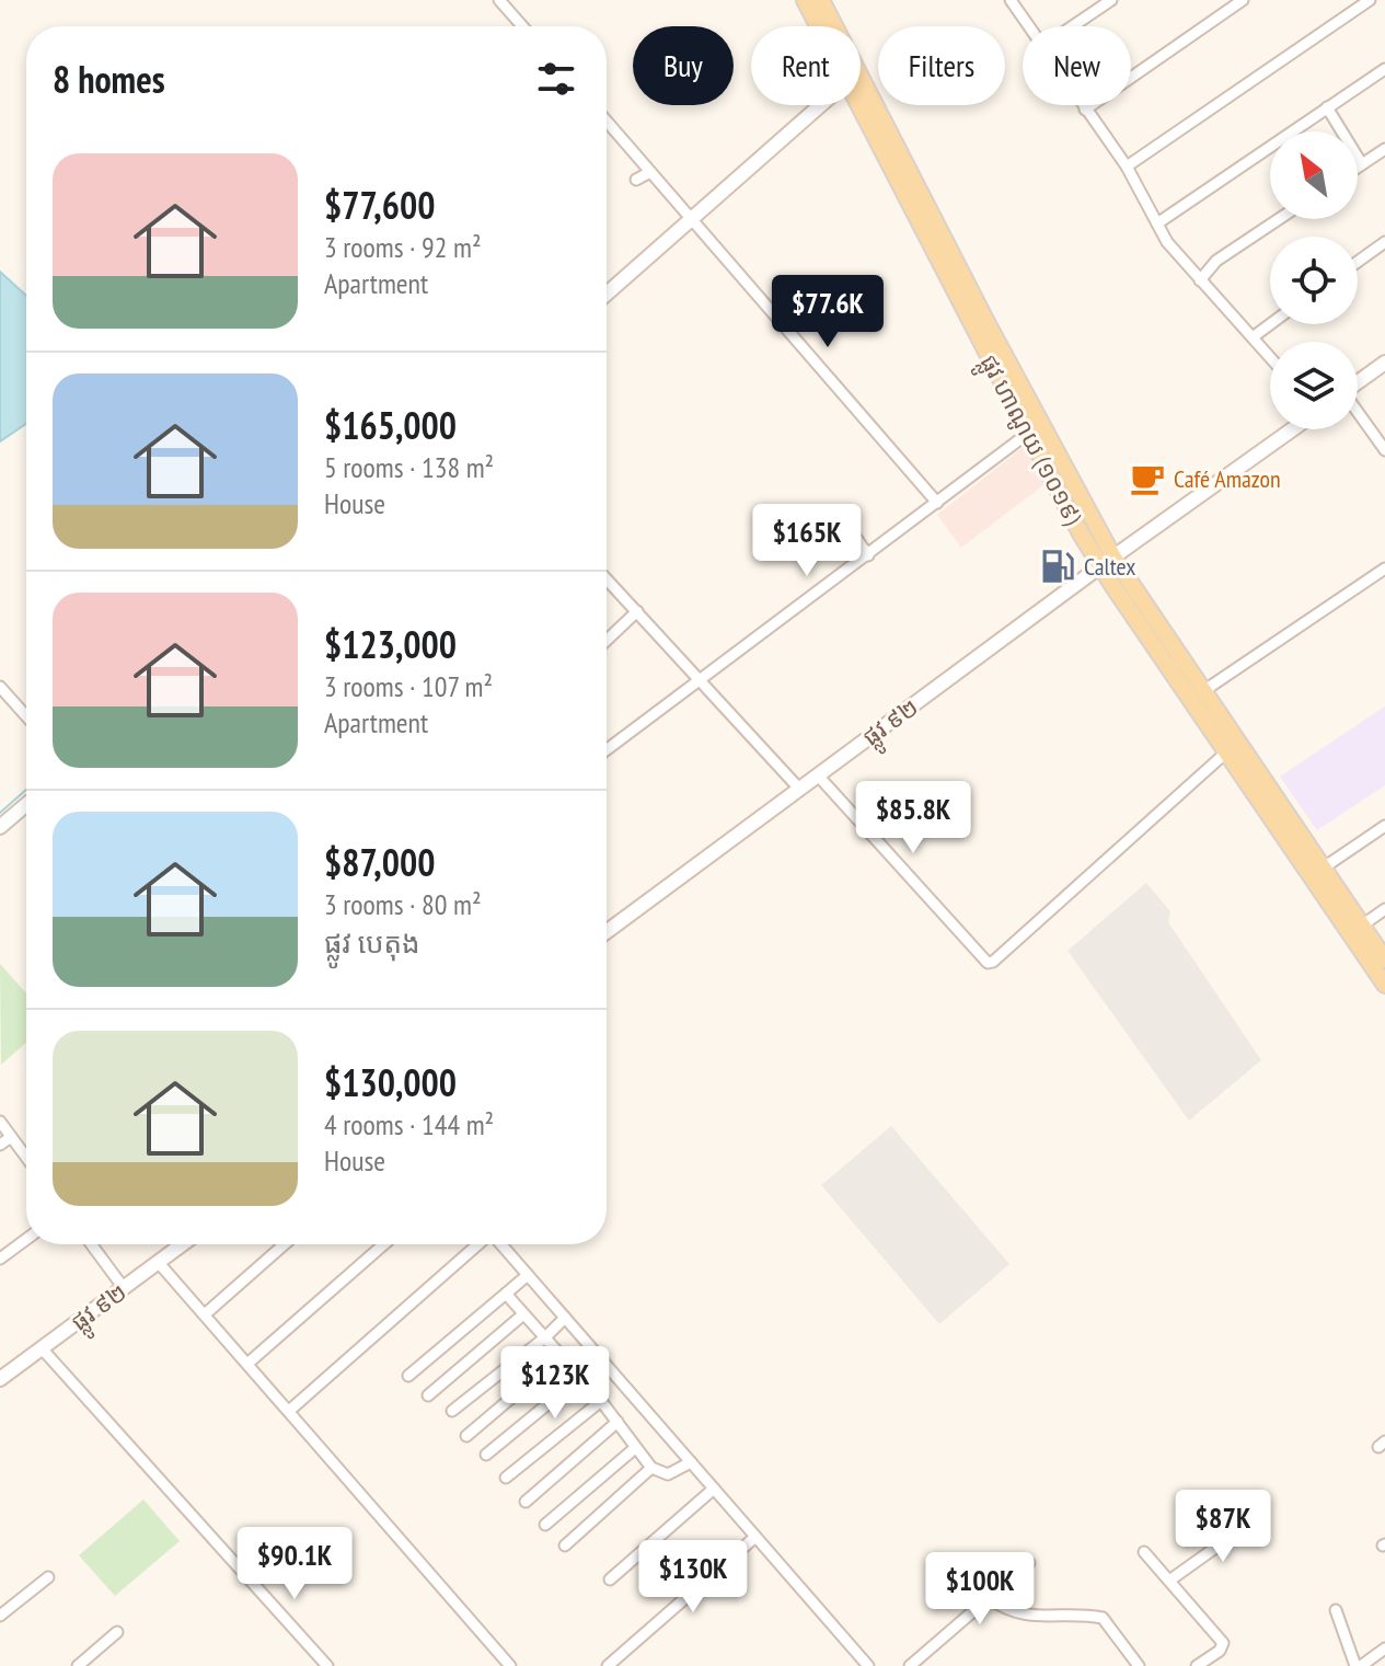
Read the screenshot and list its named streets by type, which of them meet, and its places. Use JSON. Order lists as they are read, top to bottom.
{
  "streets": {
    "main road": ["ផ្លូវ ហាណូយ (១០១៩)", "ផ្លូវ ៩២"]
  },
  "crossings": [
    ["ផ្លូវ ហាណូយ (១០១៩)", "ផ្លូវ ៩២"]
  ],
  "places": {
    "cafe": ["Café Amazon"],
    "fuel station": ["Caltex"]
  },
  "north": "top left",
  "page": {
    "chip": [
      "Buy",
      "Rent",
      "Filters",
      "New"
    ],
    "heading": "8 homes",
    "list": [
      {
        "name": "$77,600",
        "note": "3 rooms · 92 m² · Apartment"
      },
      {
        "name": "$165,000",
        "note": "5 rooms · 138 m² · House"
      },
      {
        "name": "$123,000",
        "note": "3 rooms · 107 m² · Apartment"
      },
      {
        "name": "$87,000",
        "note": "3 rooms · 80 m² · ផ្លូវ បេតុង"
      },
      {
        "name": "$130,000",
        "note": "4 rooms · 144 m² · House"
      }
    ],
    "price": [
      "$77.6K",
      "$165K",
      "$85.8K",
      "$123K",
      "$87K",
      "$90.1K",
      "$130K",
      "$100K"
    ]
  }
}
